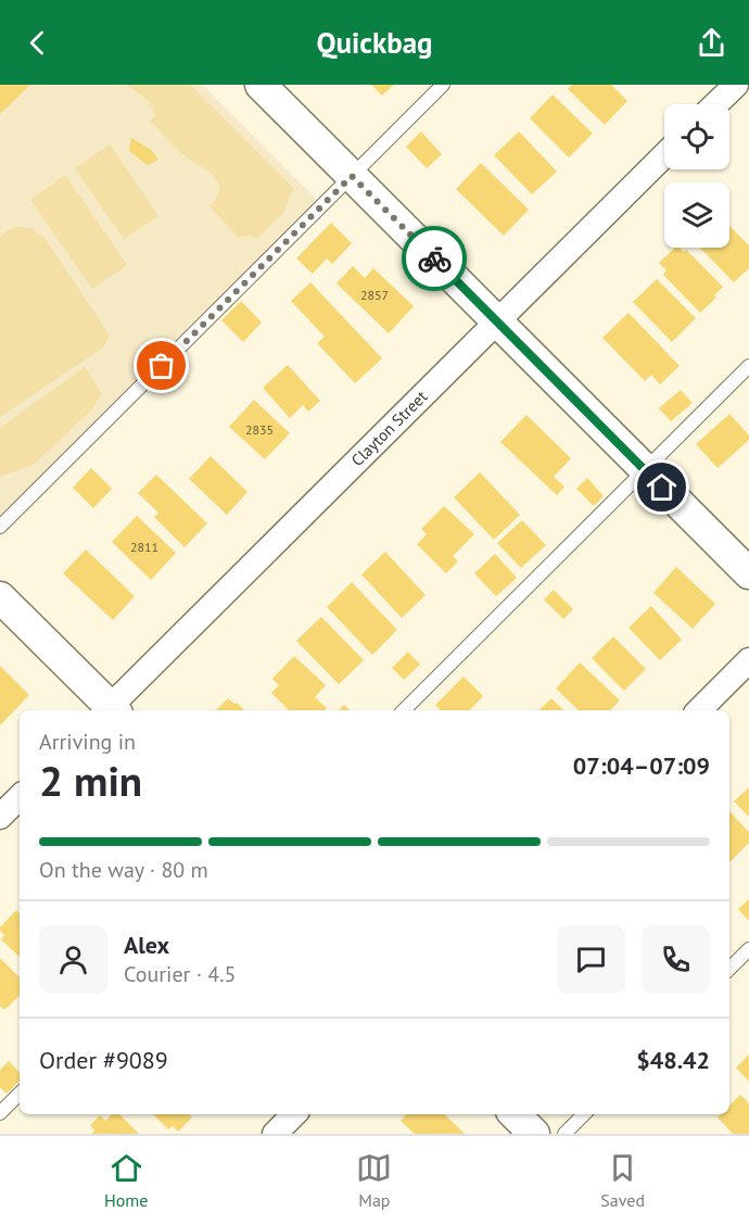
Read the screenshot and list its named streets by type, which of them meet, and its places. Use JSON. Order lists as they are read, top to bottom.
{
  "streets": {
    "street": ["Clayton Street"]
  },
  "house_numbers": ["2857", "2835", "2811"],
  "page": {
    "header": "Quickbag",
    "heading": ["2 min", "Arriving in", "07:04–07:09"],
    "panel": [
      "Alex",
      "Courier · 4.5",
      "Order #9089",
      "$48.42"
    ],
    "bar": "On the way · 80 m",
    "tabs": ["Home", "Map", "Saved"]
  }
}
